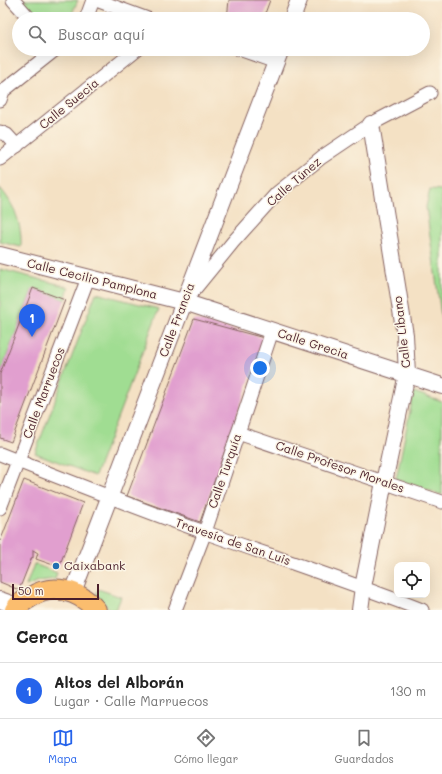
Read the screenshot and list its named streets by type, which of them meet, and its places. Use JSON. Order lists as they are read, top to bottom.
{
  "streets": {
    "street": [
      "Calle Suecia",
      "Calle Túnez",
      "Calle Cecilio Pamplona",
      "Calle Francia",
      "Calle Líbano",
      "Calle Grecia",
      "Calle Marruecos",
      "Calle Profesor Morales",
      "Calle Turquía",
      "Travesía de San Luis"
    ]
  },
  "crossings": [
    ["Calle Túnez", "Calle Cecilio Pamplona"],
    ["Calle Túnez", "Calle Francia"],
    ["Calle Túnez", "Calle Líbano"],
    ["Calle Túnez", "Calle Grecia"],
    ["Calle Cecilio Pamplona", "Calle Francia"],
    ["Calle Cecilio Pamplona", "Calle Grecia"],
    ["Calle Cecilio Pamplona", "Calle Marruecos"],
    ["Calle Francia", "Calle Grecia"],
    ["Calle Francia", "Travesía de San Luis"],
    ["Calle Líbano", "Calle Grecia"],
    ["Calle Líbano", "Calle Profesor Morales"],
    ["Calle Líbano", "Travesía de San Luis"],
    ["Calle Grecia", "Calle Turquía"],
    ["Calle Marruecos", "Travesía de San Luis"],
    ["Calle Profesor Morales", "Calle Turquía"],
    ["Calle Turquía", "Travesía de San Luis"]
  ],
  "places": ["Caixabank"],
  "scale_bar": "50 m",
  "page": {
    "search": "Buscar aquí",
    "pins": "1",
    "scale": "50 m",
    "heading": "Cerca",
    "list": [
      {
        "mark": "1",
        "name": "Altos del Alborán",
        "note": "Lugar · Calle Marruecos",
        "value": "130 m"
      }
    ],
    "nav": ["Mapa", "Cómo llegar", "Guardados"]
  }
}
